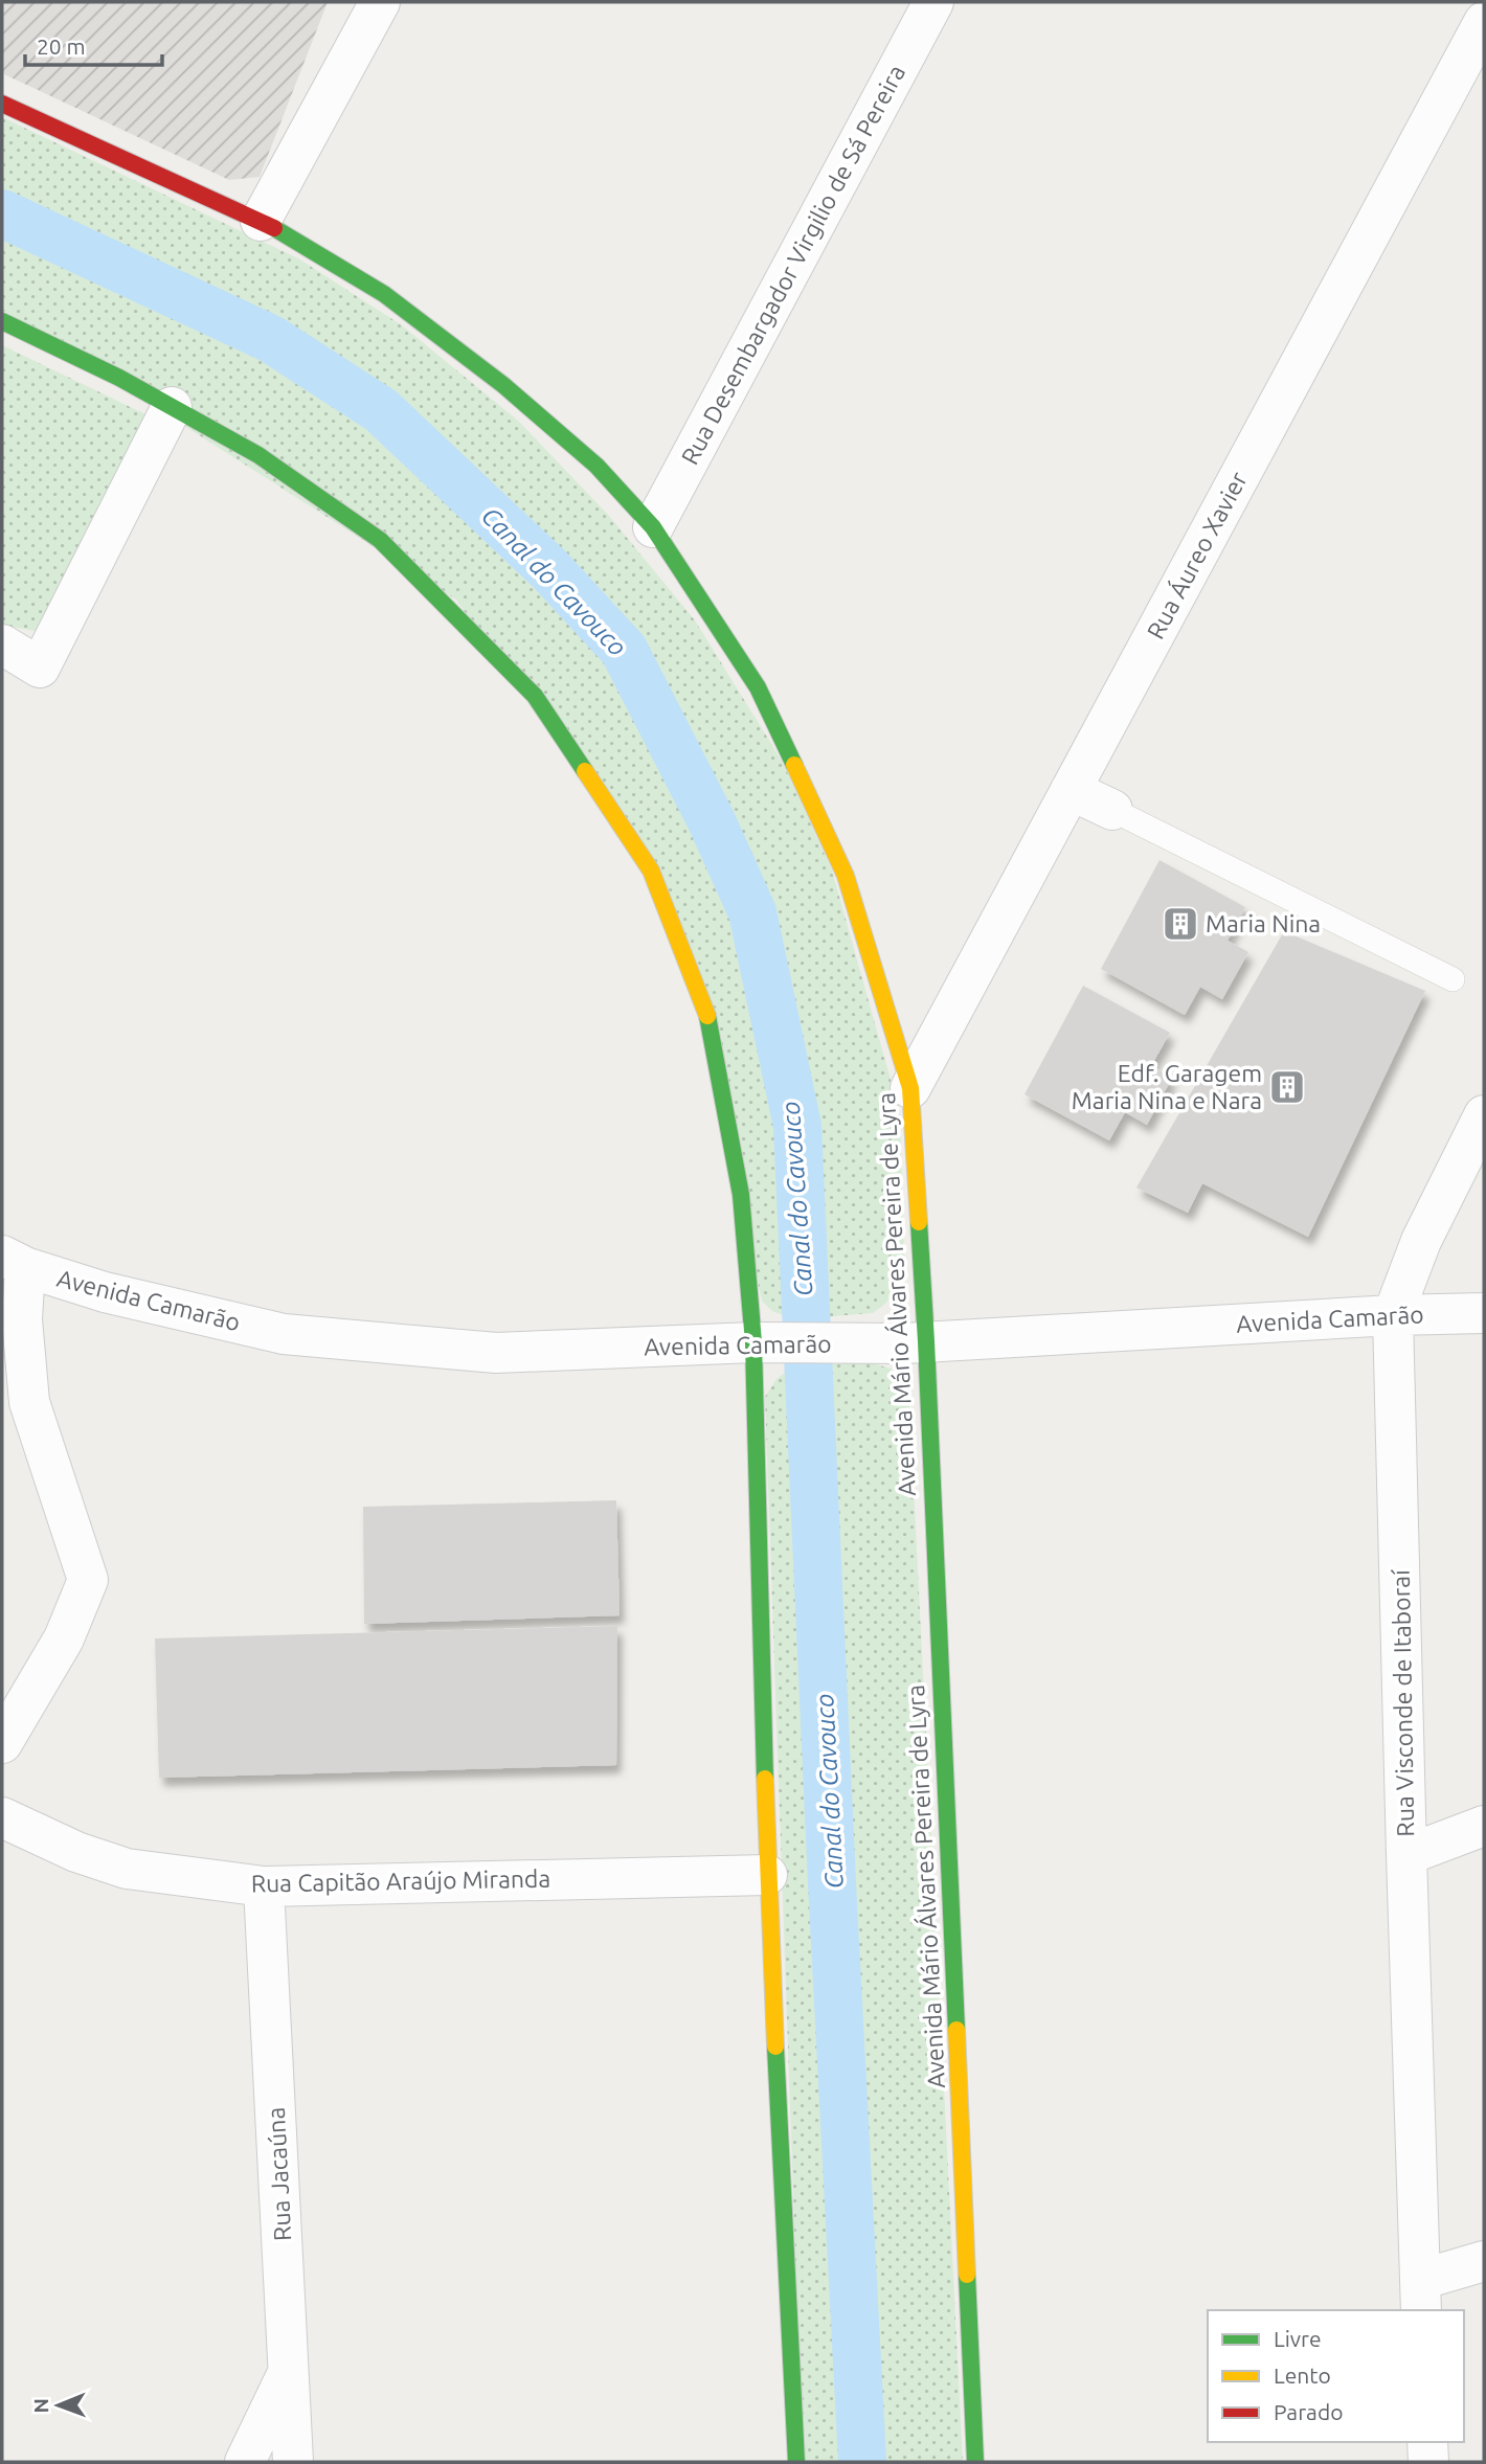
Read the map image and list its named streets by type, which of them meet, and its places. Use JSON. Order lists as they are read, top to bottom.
{
  "streets": {
    "street": [
      "Rua Desembargador Virgilio de Sá Pereira",
      "Rua Áureo Xavier",
      "Avenida Mário Álvares Pereira de Lyra",
      "Avenida Camarão",
      "Rua Visconde de Itaboraí",
      "Rua Capitão Araújo Miranda",
      "Rua Jacaúna"
    ]
  },
  "crossings": [
    ["Rua Desembargador Virgilio de Sá Pereira", "Avenida Mário Álvares Pereira de Lyra"],
    ["Rua Áureo Xavier", "Avenida Mário Álvares Pereira de Lyra"],
    ["Avenida Mário Álvares Pereira de Lyra", "Avenida Camarão"],
    ["Avenida Camarão", "Rua Visconde de Itaboraí"],
    ["Rua Capitão Araújo Miranda", "Rua Jacaúna"]
  ],
  "water": ["Canal do Cavouco"],
  "places": {
    "building": ["Maria Nina", "Edf. Garagem Maria Nina e Nara"]
  },
  "legend": ["Livre", "Lento", "Parado"],
  "scale_bar": "20 m",
  "north": "left"
}
